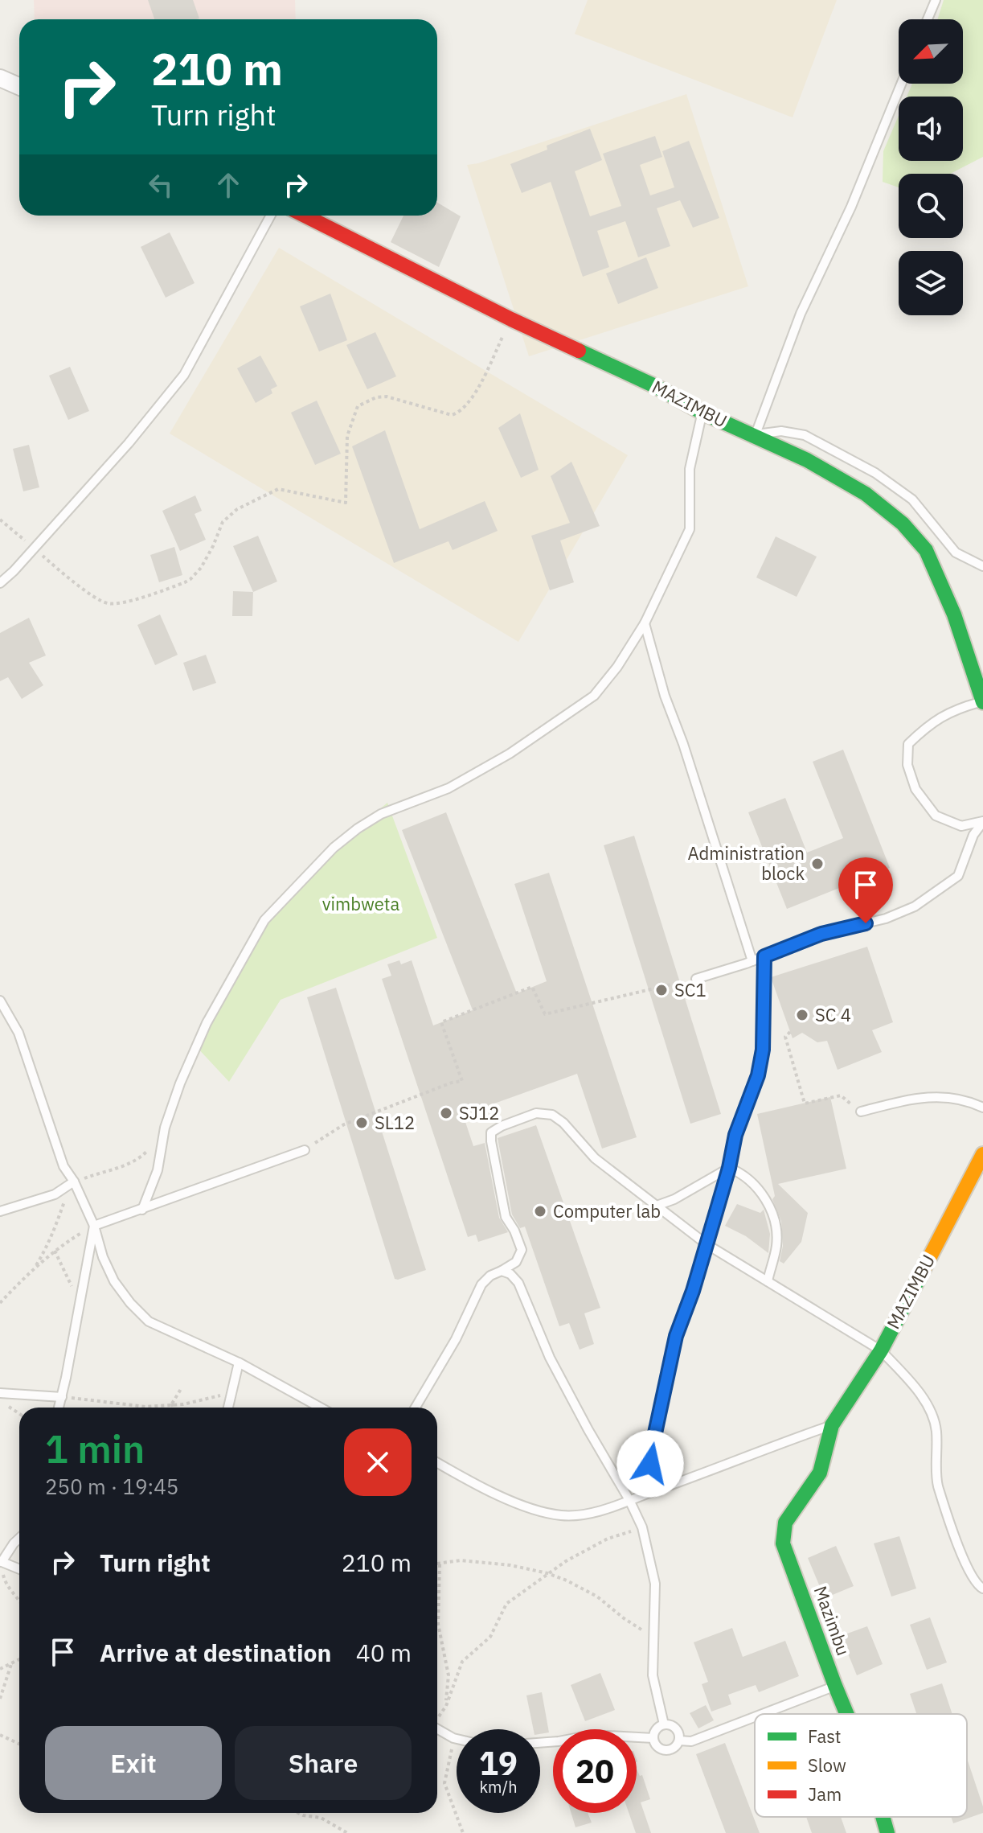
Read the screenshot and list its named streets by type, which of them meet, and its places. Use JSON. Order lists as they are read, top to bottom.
{
  "streets": {
    "street": ["MAZIMBU", "Mazimbu"]
  },
  "crossings": [
    ["MAZIMBU", "Mazimbu"]
  ],
  "parks": ["vimbweta"],
  "places": [
    "Administration block",
    "SC1",
    "SC 4",
    "SJ12",
    "SL12",
    "Computer lab"
  ],
  "legend": ["Fast", "Slow", "Jam"],
  "north": "bottom left",
  "page": {
    "turn": ["210 m", "Turn right"],
    "heading": ["1 min", "250 m · 19:45"],
    "list": [
      {
        "name": "Turn right",
        "value": "210 m"
      },
      {
        "name": "Arrive at destination",
        "value": "40 m"
      }
    ],
    "buttons": ["Exit", "Share"],
    "speed": "19 km/h",
    "limit": "20"
  }
}
